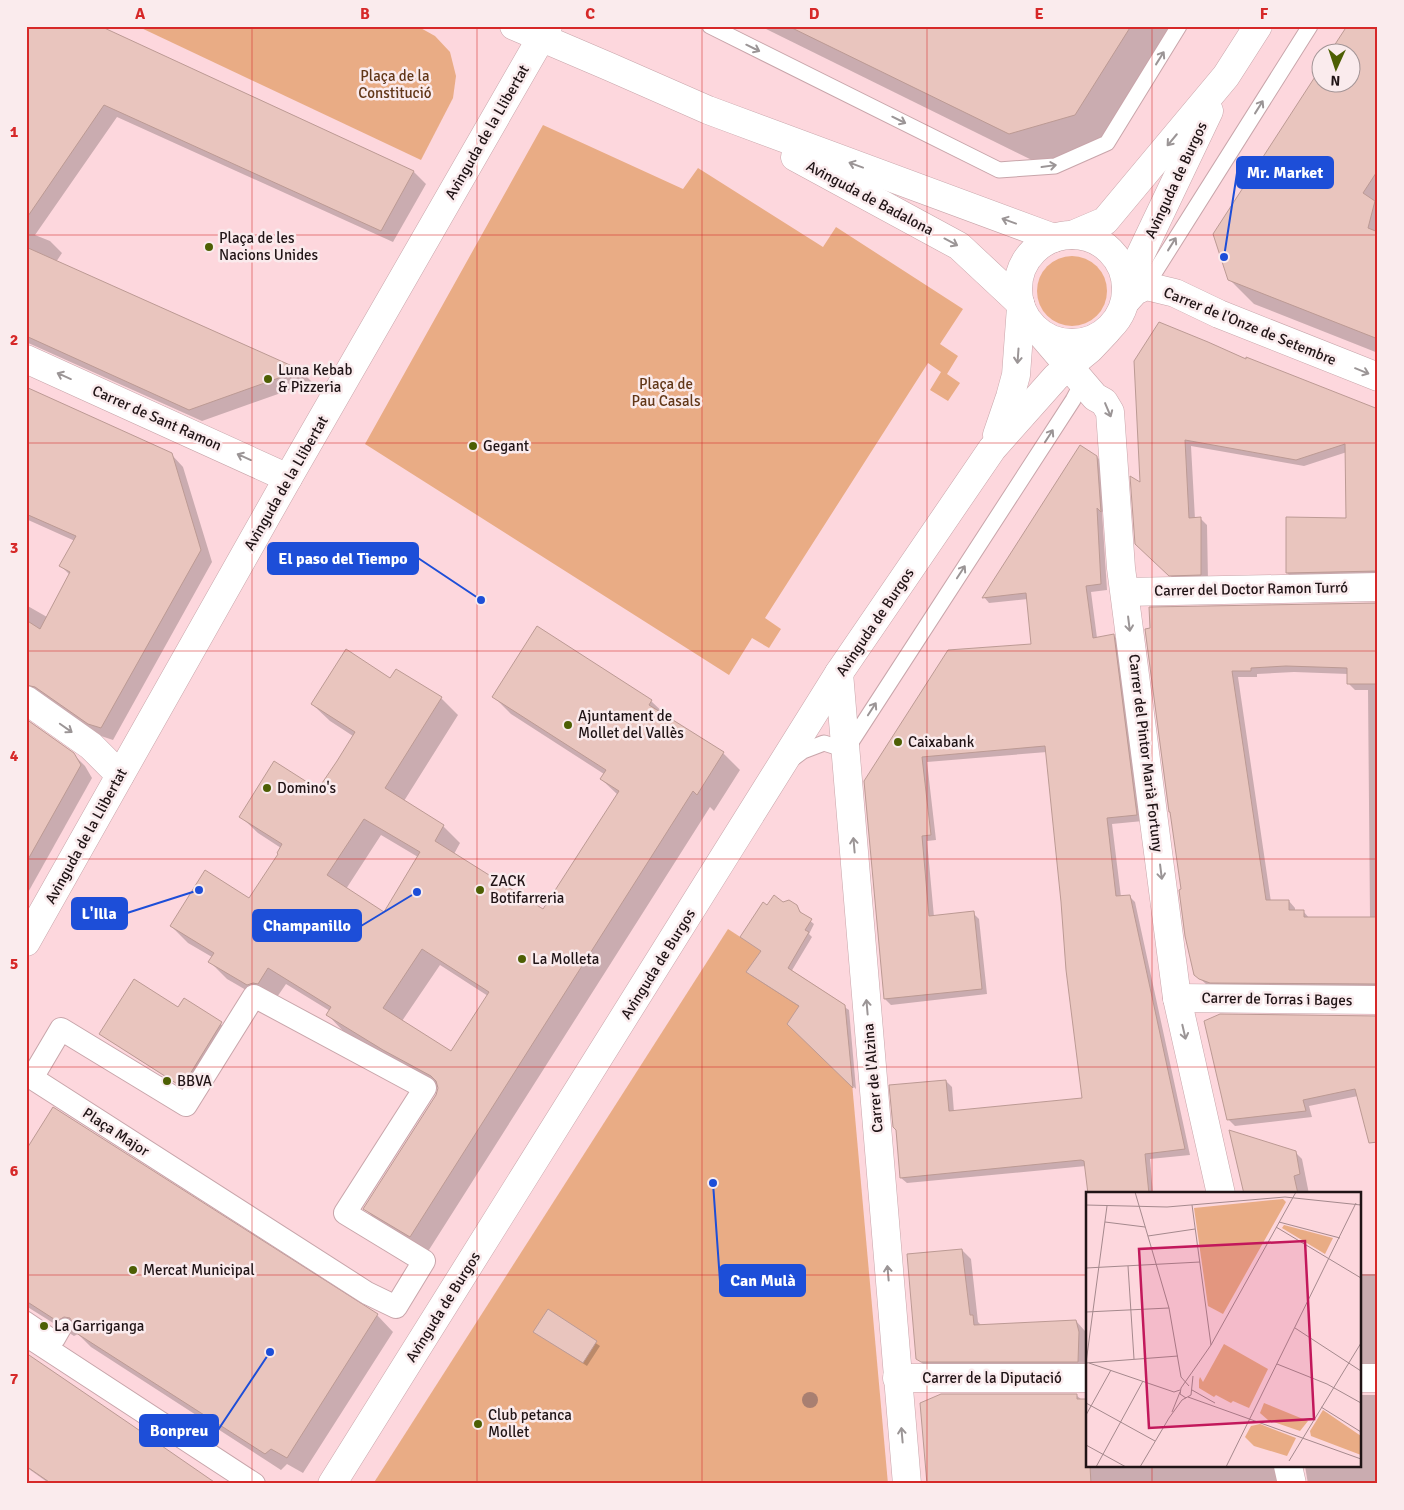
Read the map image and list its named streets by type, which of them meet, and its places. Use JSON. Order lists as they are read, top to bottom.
{
  "streets": {
    "street": [
      "Avinguda de la Llibertat",
      "Avinguda de Burgos",
      "Avinguda de Badalona",
      "Carrer de l'Onze de Setembre",
      "Carrer de Sant Ramon",
      "Carrer del Doctor Ramon Turró",
      "Carrer del Pintor Marià Fortuny",
      "Carrer de Torras i Bages",
      "Carrer de l'Alzina",
      "Plaça Major",
      "Carrer de la Diputació"
    ]
  },
  "crossings": [
    ["Avinguda de la Llibertat", "Avinguda de Badalona"],
    ["Avinguda de la Llibertat", "Carrer de Sant Ramon"],
    ["Avinguda de Burgos", "Avinguda de Badalona"],
    ["Avinguda de Burgos", "Carrer de l'Onze de Setembre"],
    ["Avinguda de Burgos", "Carrer del Pintor Marià Fortuny"],
    ["Avinguda de Burgos", "Carrer de l'Alzina"],
    ["Avinguda de Badalona", "Carrer de l'Onze de Setembre"],
    ["Avinguda de Badalona", "Carrer del Pintor Marià Fortuny"],
    ["Carrer de l'Onze de Setembre", "Carrer del Pintor Marià Fortuny"],
    ["Carrer del Doctor Ramon Turró", "Carrer del Pintor Marià Fortuny"],
    ["Carrer del Pintor Marià Fortuny", "Carrer de Torras i Bages"],
    ["Carrer de l'Alzina", "Carrer de la Diputació"]
  ],
  "one_way": [
    "Carrer de l'Onze de Setembre",
    "Carrer de Sant Ramon",
    "Carrer del Pintor Marià Fortuny",
    "Carrer de l'Alzina"
  ],
  "parks": ["Plaça de la Constitució", "Plaça de Pau Casals"],
  "places": [
    "Plaça de les Nacions Unides",
    "Mr. Market",
    "Luna Kebab & Pizzeria",
    "Gegant",
    "El paso del Tiempo",
    "Ajuntament de Mollet del Vallès",
    "Caixabank",
    "Domino's",
    "L'Illa",
    "ZACK Botifarreria",
    "Champanillo",
    "La Molleta",
    "BBVA",
    "Can Mulà",
    "Mercat Municipal",
    "La Garriganga",
    "Bonpreu",
    "Club petanca Mollet"
  ],
  "north": "bottom",
  "grid": {
    "columns": [
      "A",
      "B",
      "C",
      "D",
      "E",
      "F"
    ],
    "rows": [
      "1",
      "2",
      "3",
      "4",
      "5",
      "6",
      "7"
    ]
  }
}
